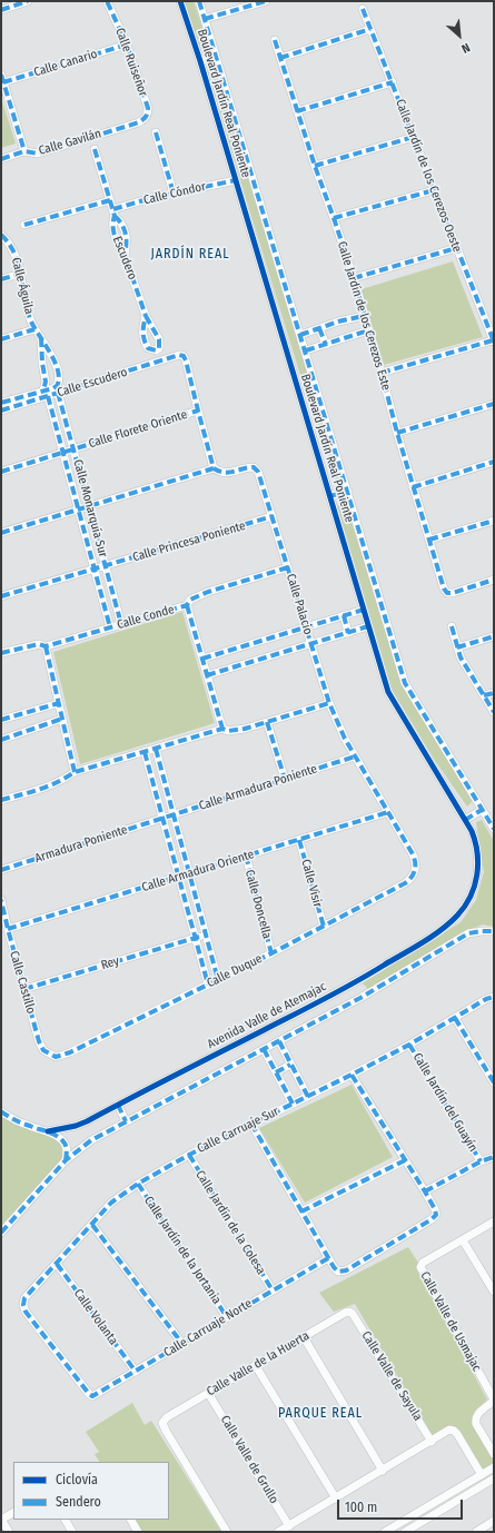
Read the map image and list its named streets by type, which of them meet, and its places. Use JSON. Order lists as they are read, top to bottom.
{
  "streets": {
    "street": [
      "Calle Ruiseñor",
      "Calle Canario",
      "Boulevard Jardín Real Poniente",
      "Calle Gavilán",
      "Calle Jardín de los Cerezos Oeste",
      "Calle Cóndor",
      "Escudero",
      "Calle Águila",
      "Calle Jardín de los Cerezos Este",
      "Calle Escudero",
      "Calle Florete Oriente",
      "Calle Monarquía Sur",
      "Calle Princesa Poniente",
      "Calle Palacio",
      "Calle Conde",
      "Calle Armadura Poniente",
      "Armadura Poniente",
      "Calle Armadura Oriente",
      "Calle Visir",
      "Calle Doncella",
      "Rey",
      "Calle Duque",
      "Calle Castillo",
      "Avenida Valle de Atemajac",
      "Calle Jardín del Guayín",
      "Calle Carruaje Sur",
      "Calle Jardín de la Colesa",
      "Calle Jardín de la Jortania",
      "Calle Volanta",
      "Calle Valle de Usmajac",
      "Calle Carruaje Norte",
      "Calle Valle de la Huerta",
      "Calle Valle de Sayula",
      "Calle Valle de Grullo"
    ]
  },
  "crossings": [
    ["Calle Ruiseñor", "Calle Canario"],
    ["Calle Ruiseñor", "Calle Gavilán"],
    ["Boulevard Jardín Real Poniente", "Calle Cóndor"],
    ["Boulevard Jardín Real Poniente", "Avenida Valle de Atemajac"],
    ["Calle Cóndor", "Escudero"],
    ["Calle Águila", "Calle Escudero"],
    ["Calle Águila", "Calle Monarquía Sur"],
    ["Calle Escudero", "Calle Florete Oriente"],
    ["Calle Escudero", "Calle Monarquía Sur"],
    ["Calle Florete Oriente", "Calle Monarquía Sur"],
    ["Calle Monarquía Sur", "Calle Princesa Poniente"],
    ["Calle Monarquía Sur", "Calle Conde"],
    ["Calle Princesa Poniente", "Calle Palacio"],
    ["Calle Palacio", "Calle Conde"],
    ["Calle Palacio", "Calle Armadura Poniente"],
    ["Calle Palacio", "Calle Armadura Oriente"],
    ["Calle Palacio", "Calle Duque"],
    ["Calle Armadura Poniente", "Armadura Poniente"],
    ["Calle Armadura Oriente", "Calle Visir"],
    ["Calle Armadura Oriente", "Calle Doncella"],
    ["Calle Armadura Oriente", "Calle Castillo"],
    ["Calle Visir", "Calle Duque"],
    ["Calle Doncella", "Calle Duque"],
    ["Rey", "Calle Castillo"],
    ["Calle Duque", "Calle Castillo"],
    ["Calle Jardín del Guayín", "Calle Carruaje Sur"],
    ["Calle Carruaje Sur", "Calle Jardín de la Colesa"],
    ["Calle Carruaje Sur", "Calle Jardín de la Jortania"],
    ["Calle Carruaje Sur", "Calle Volanta"],
    ["Calle Carruaje Sur", "Calle Carruaje Norte"],
    ["Calle Jardín de la Colesa", "Calle Carruaje Norte"],
    ["Calle Jardín de la Jortania", "Calle Carruaje Norte"],
    ["Calle Volanta", "Calle Carruaje Norte"],
    ["Calle Valle de la Huerta", "Calle Valle de Sayula"],
    ["Calle Valle de la Huerta", "Calle Valle de Grullo"]
  ],
  "districts": ["JARDÍN REAL", "PARQUE REAL"],
  "legend": ["Ciclovía", "Sendero"],
  "scale_bar": "100 m",
  "north": "bottom right"
}
